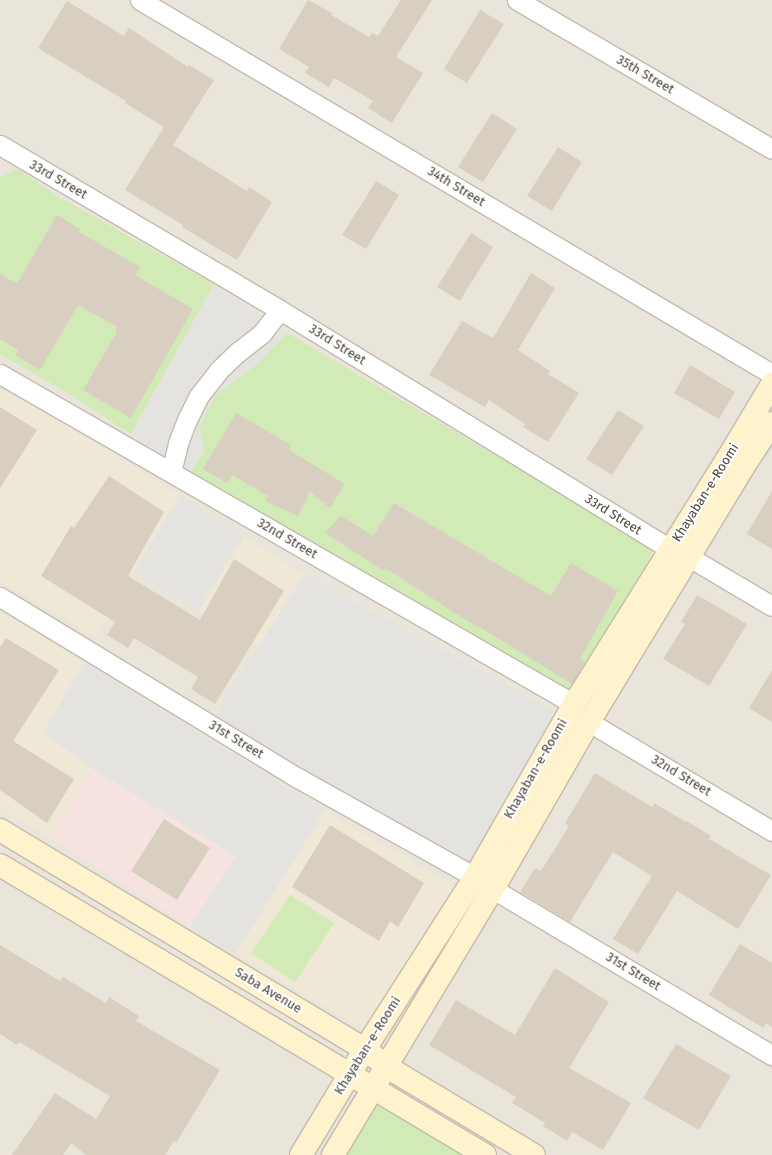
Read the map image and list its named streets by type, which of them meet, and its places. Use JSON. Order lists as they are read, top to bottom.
{
  "streets": {
    "street": [
      "35th Street",
      "33rd Street",
      "34th Street",
      "Khayaban-e-Roomi",
      "32nd Street",
      "31st Street",
      "Saba Avenue"
    ]
  },
  "crossings": [
    ["33rd Street", "Khayaban-e-Roomi"],
    ["Khayaban-e-Roomi", "32nd Street"],
    ["Khayaban-e-Roomi", "31st Street"],
    ["Khayaban-e-Roomi", "Saba Avenue"]
  ]
}
